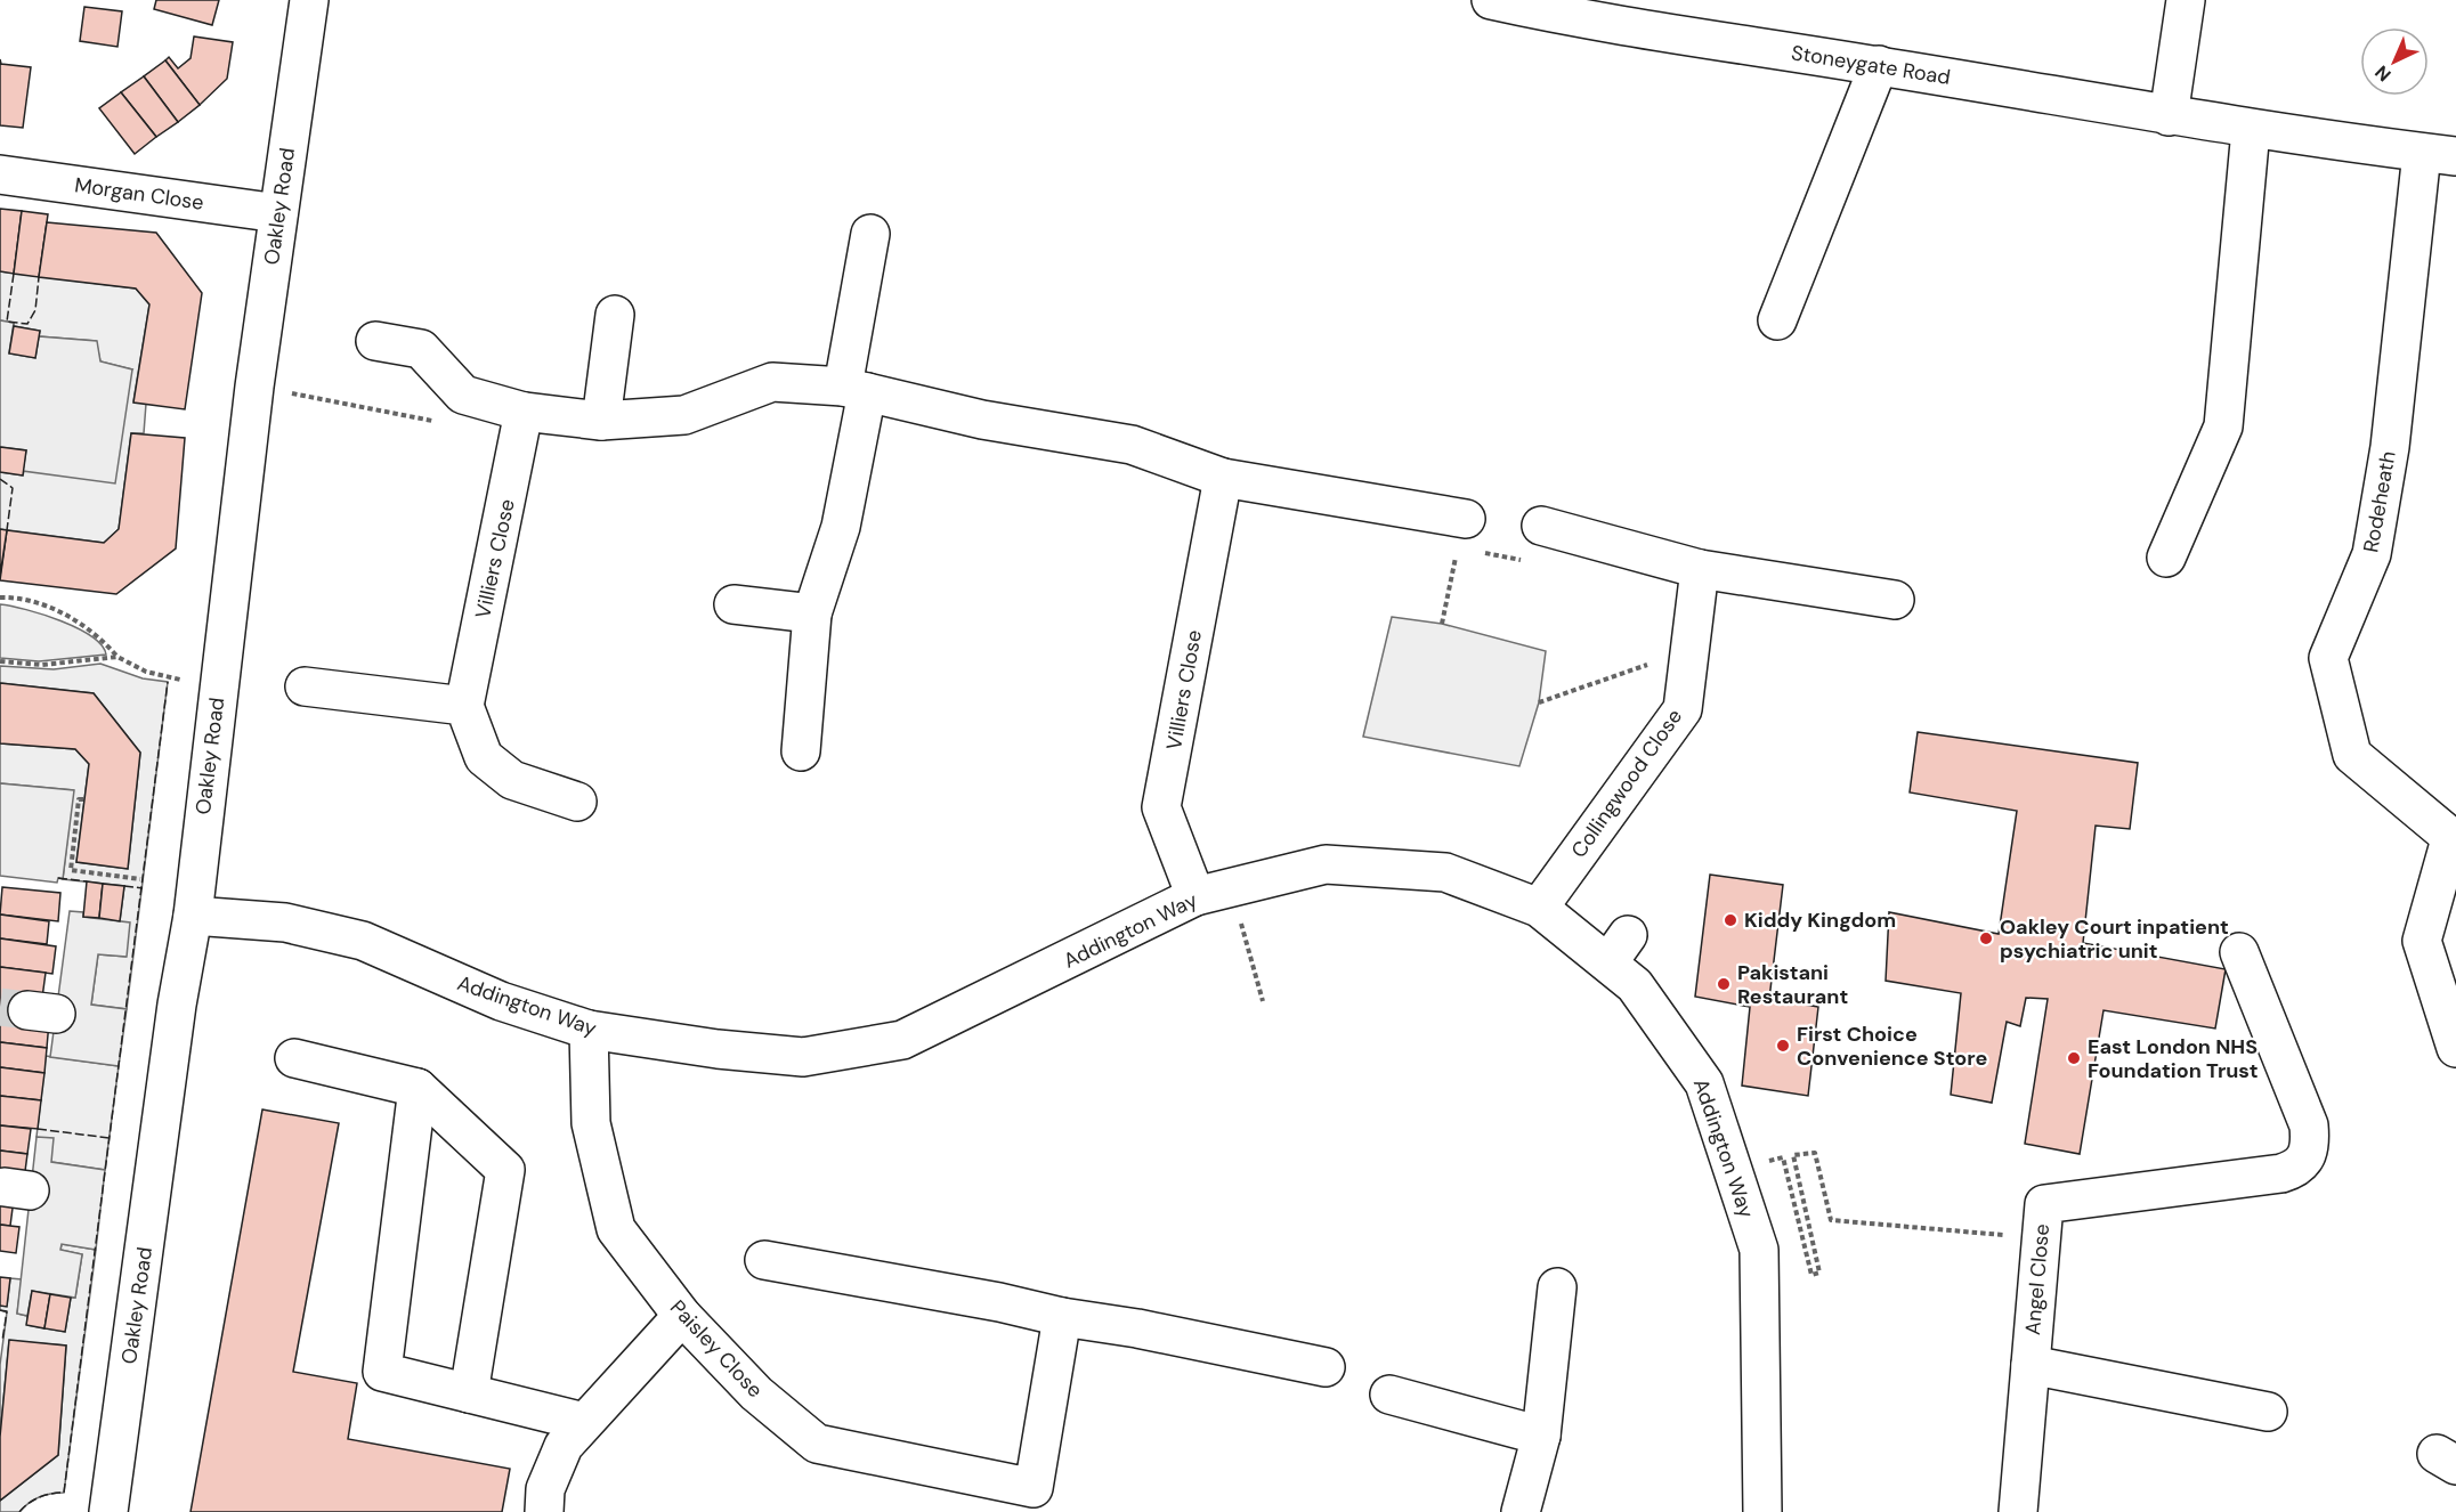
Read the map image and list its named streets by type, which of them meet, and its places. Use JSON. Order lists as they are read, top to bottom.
{
  "streets": {
    "street": [
      "Stoneygate Road",
      "Morgan Close",
      "Oakley Road",
      "Rodeheath",
      "Villiers Close",
      "Collingwood Close",
      "Addington Way",
      "Angel Close",
      "Paisley Close"
    ]
  },
  "crossings": [
    ["Stoneygate Road", "Rodeheath"],
    ["Morgan Close", "Oakley Road"],
    ["Oakley Road", "Addington Way"],
    ["Villiers Close", "Addington Way"],
    ["Collingwood Close", "Addington Way"],
    ["Addington Way", "Paisley Close"]
  ],
  "places": [
    "Kiddy Kingdom",
    "Oakley Court inpatient psychiatric unit",
    "Pakistani Restaurant",
    "First Choice Convenience Store",
    "East London NHS Foundation Trust"
  ],
  "north": "bottom left"
}
